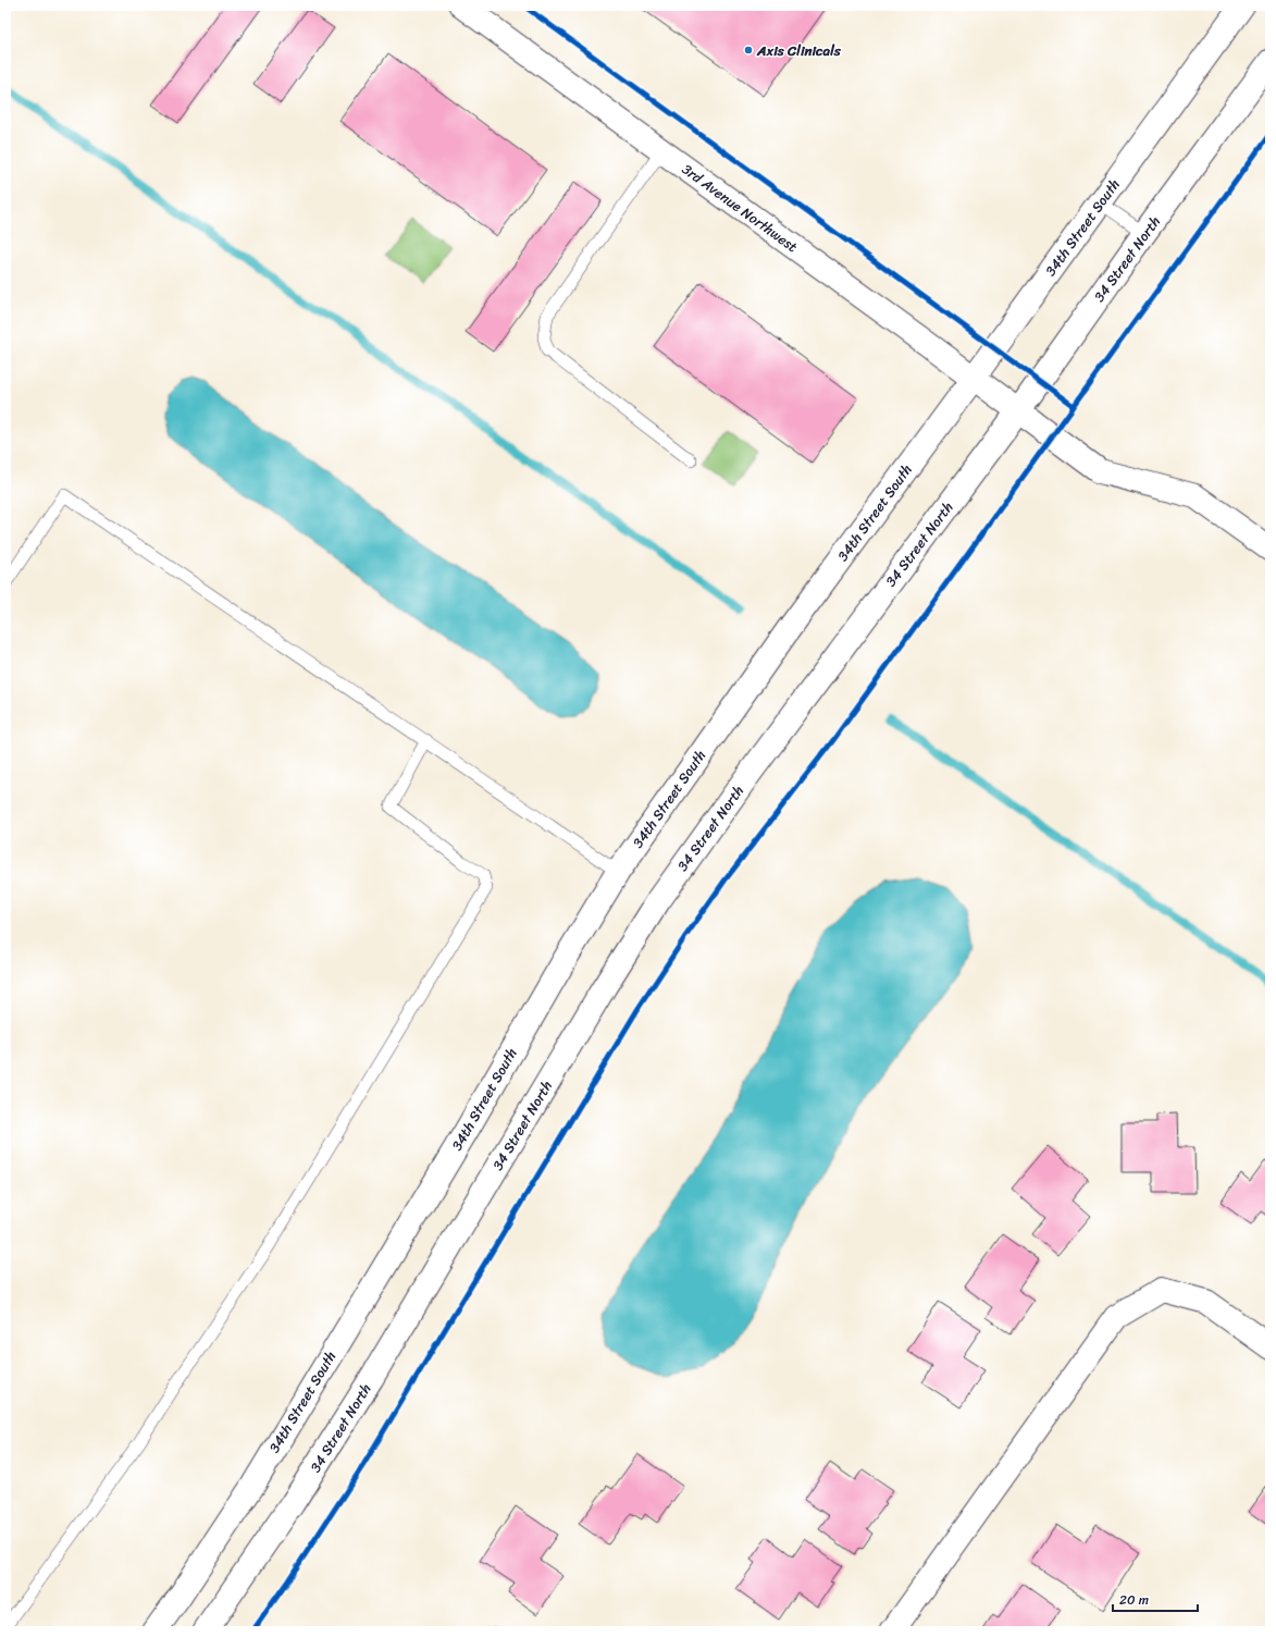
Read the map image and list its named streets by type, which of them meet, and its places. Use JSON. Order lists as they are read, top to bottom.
{
  "streets": {
    "main road": ["3rd Avenue Northwest", "34th Street South", "34 Street North"]
  },
  "crossings": [
    ["3rd Avenue Northwest", "34th Street South"],
    ["3rd Avenue Northwest", "34 Street North"]
  ],
  "places": ["Axis Clinicals"],
  "scale_bar": "20 m"
}
